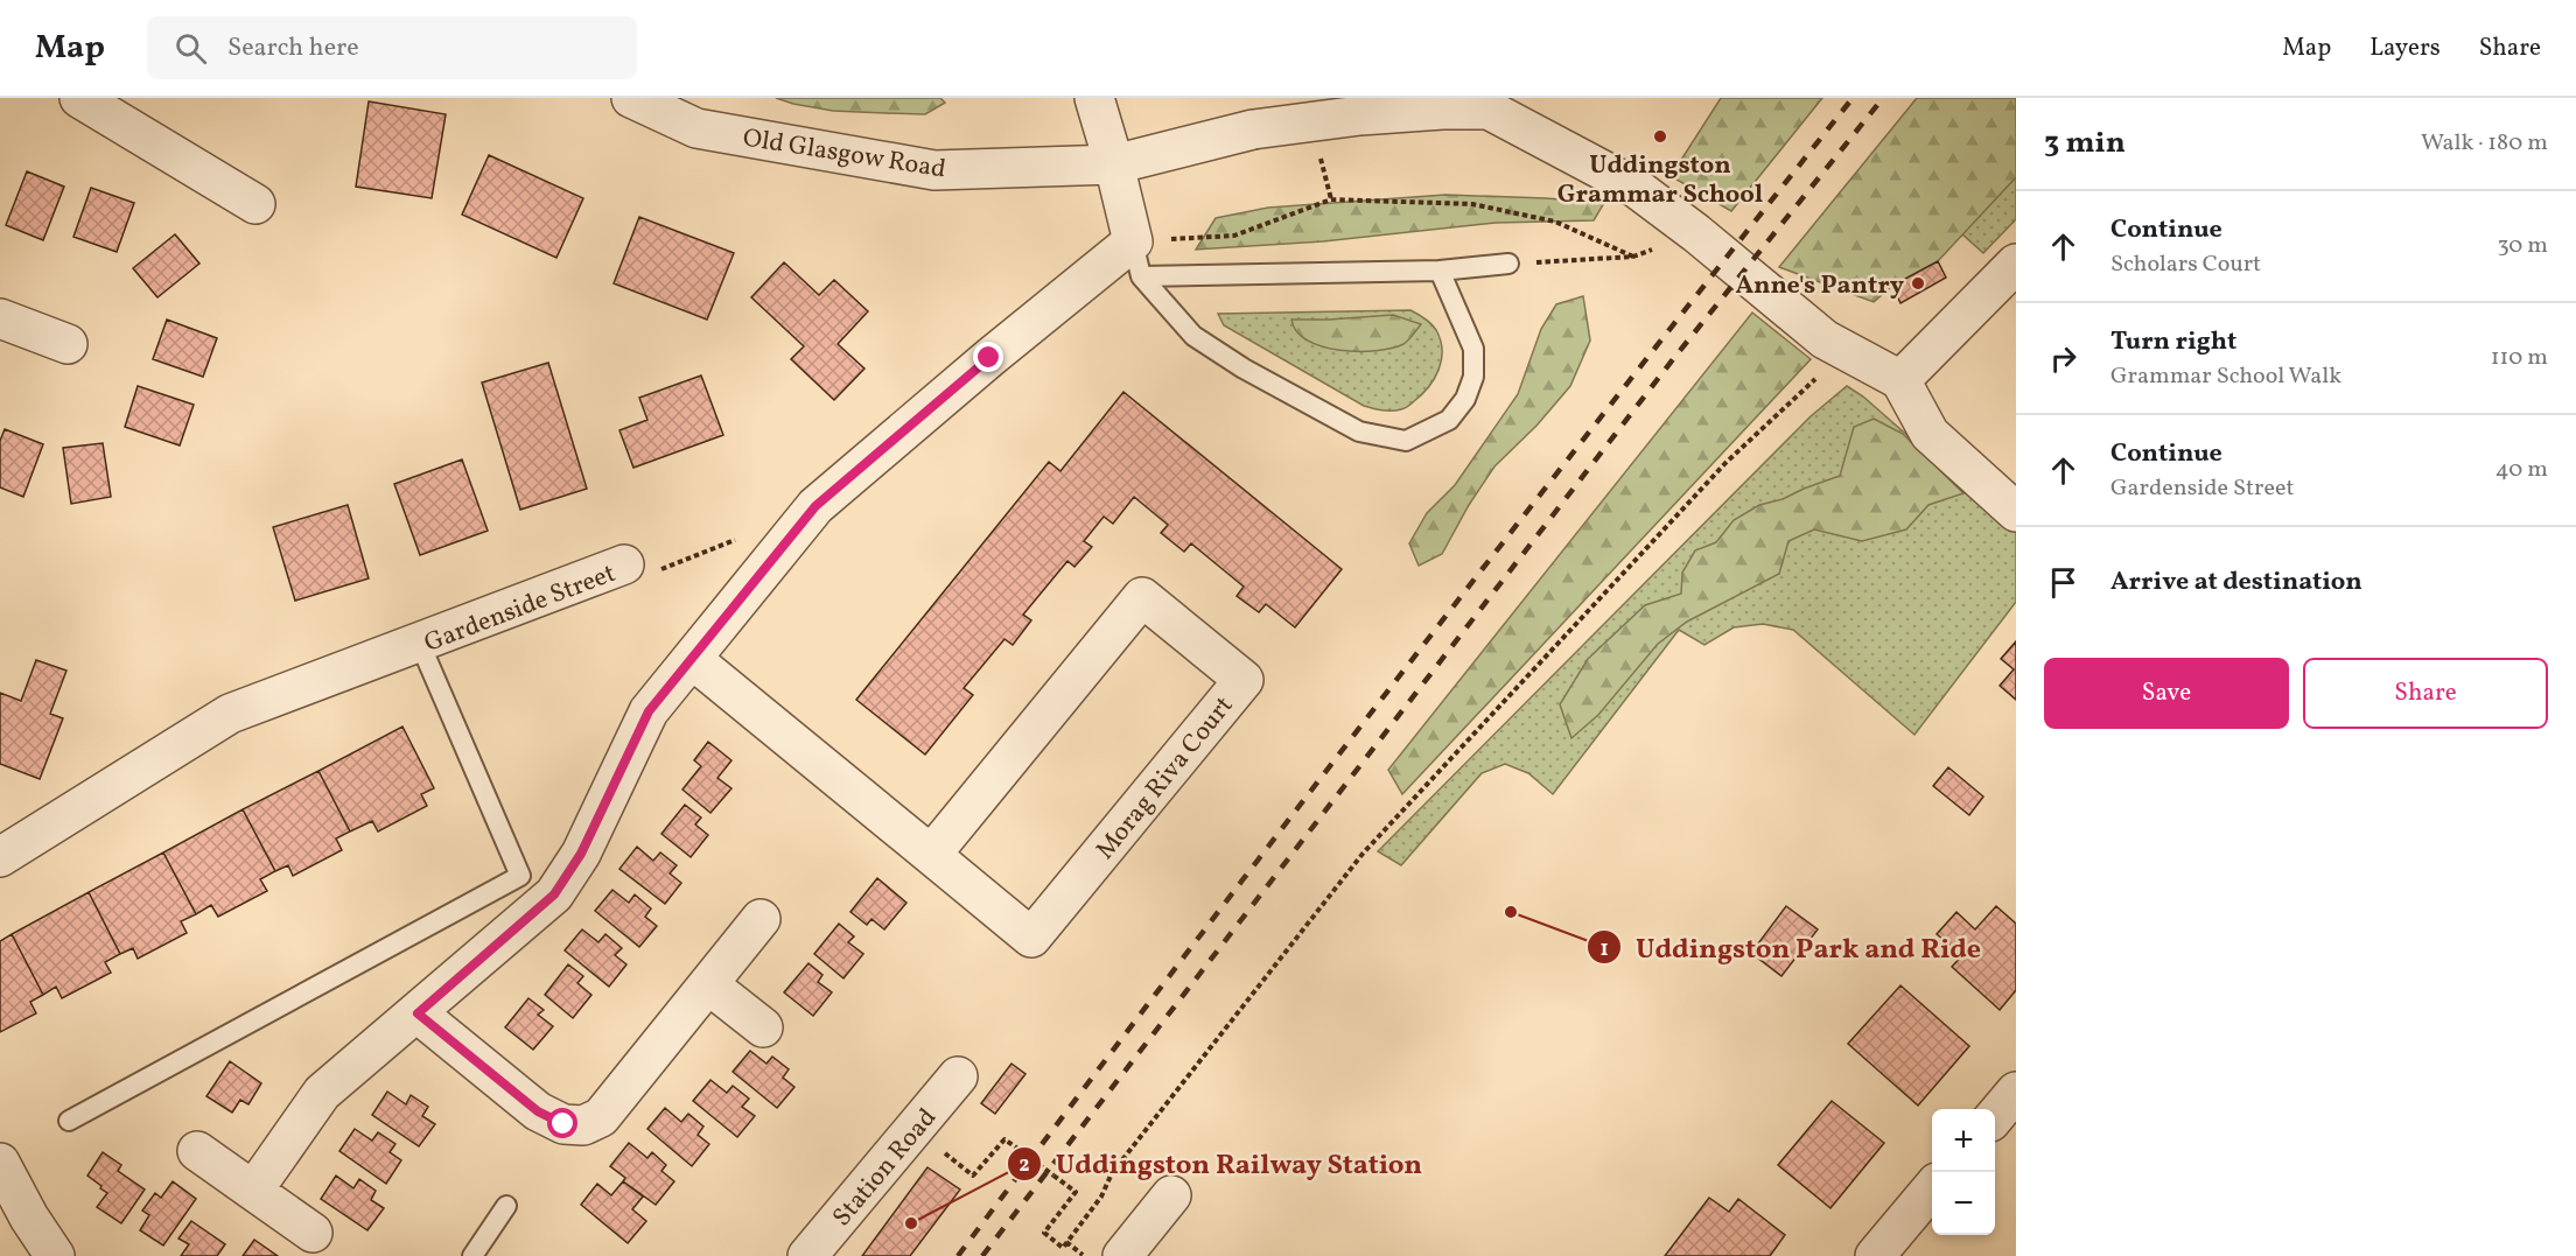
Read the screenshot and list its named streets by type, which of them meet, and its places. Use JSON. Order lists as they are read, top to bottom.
{
  "streets": {
    "street": [
      "Old Glasgow Road",
      "Gardenside Street",
      "Morag Riva Court",
      "Station Road"
    ]
  },
  "places": [
    "Uddingston Grammar School",
    "Anne's Pantry",
    "Uddingston Park and Ride",
    "Uddingston Railway Station"
  ],
  "page": {
    "header": "Map",
    "search": "Search here",
    "nav": ["Map", "Layers", "Share"],
    "heading": ["3 min", "Walk · 180 m"],
    "list": [
      ["Continue", "Scholars Court", "30 m"],
      ["Turn right", "Grammar School Walk", "110 m"],
      ["Continue", "Gardenside Street", "40 m"],
      "Arrive at destination"
    ],
    "buttons": ["Save", "Share"],
    "map_buttons": ["+", "−"]
  }
}
